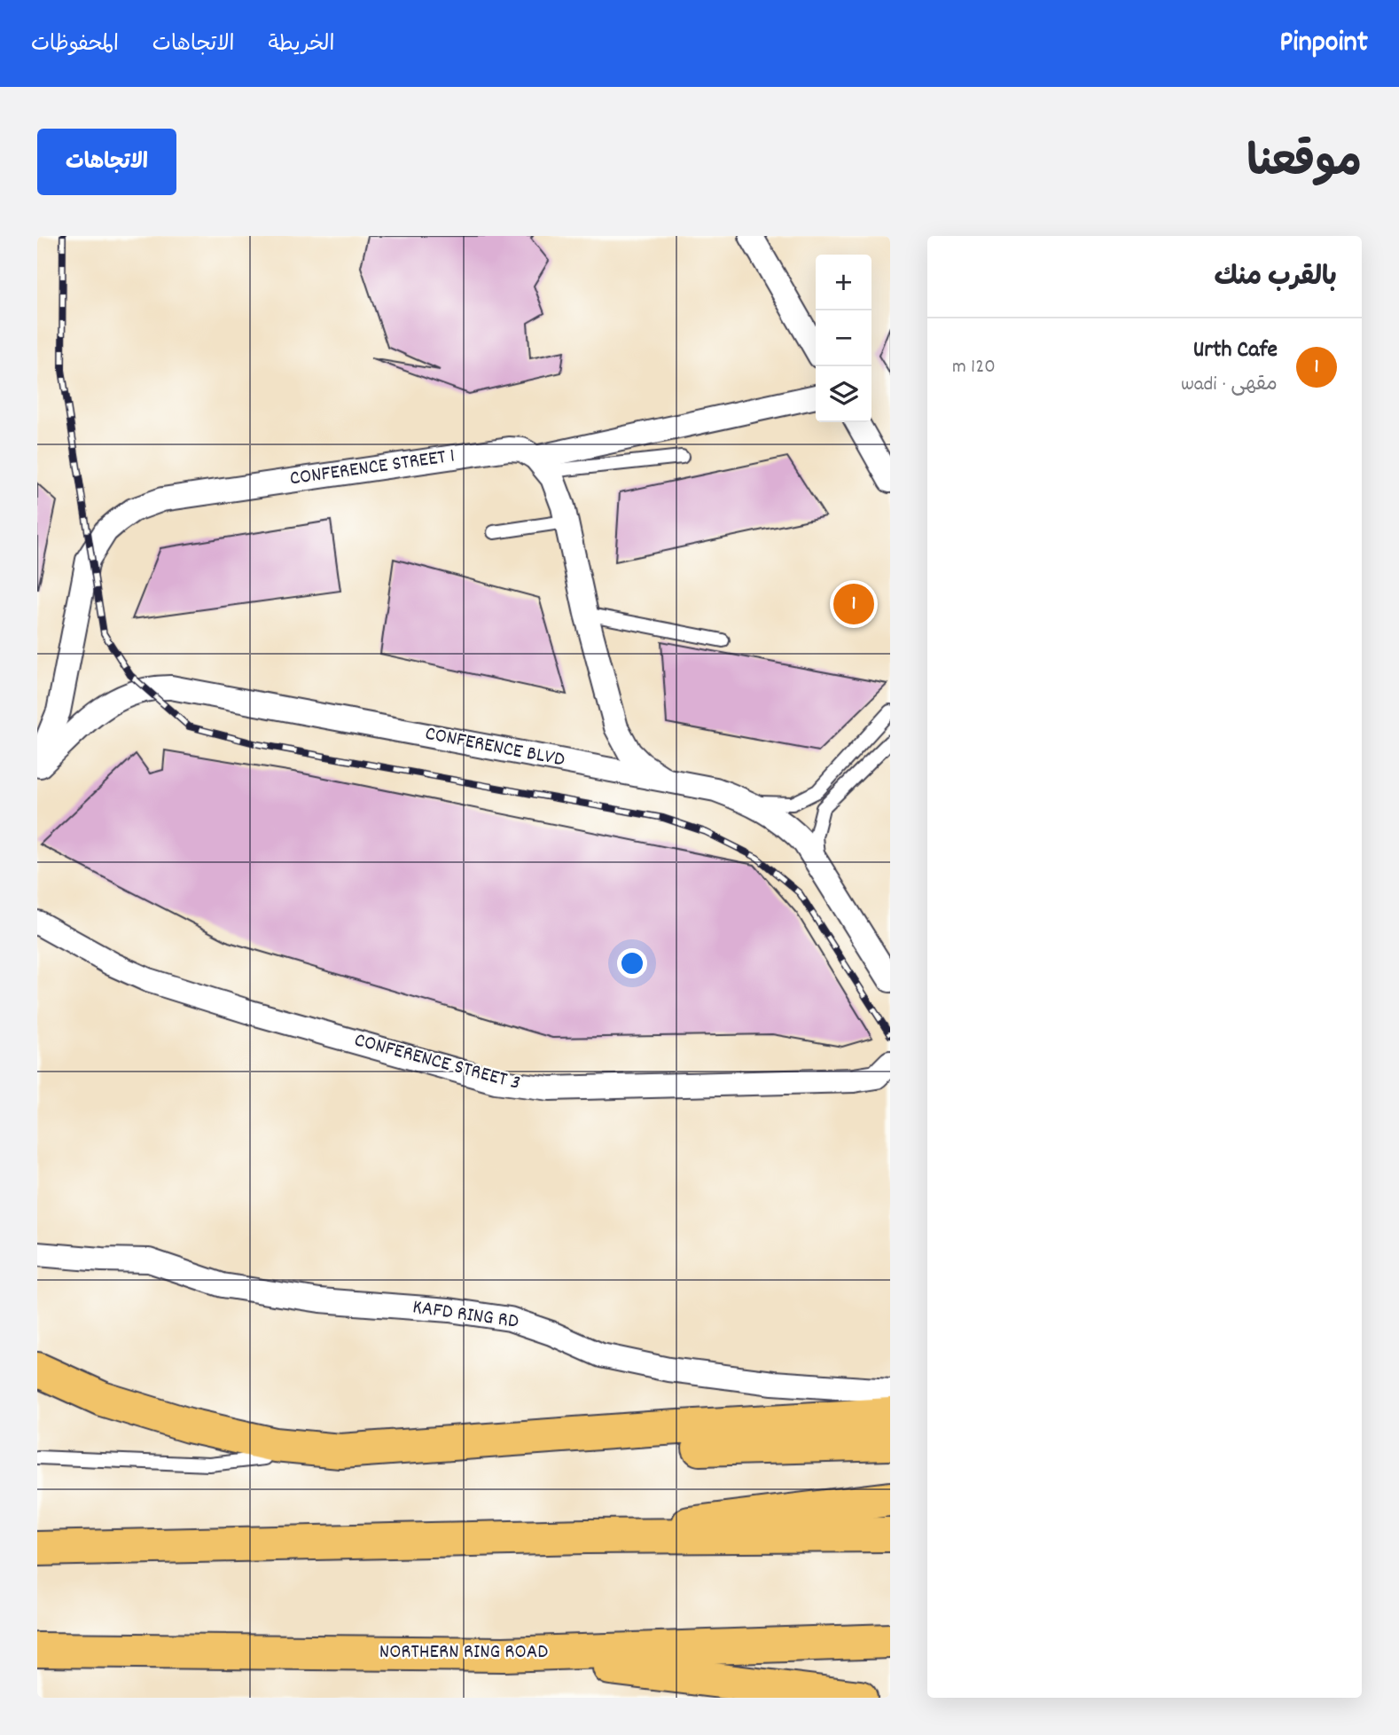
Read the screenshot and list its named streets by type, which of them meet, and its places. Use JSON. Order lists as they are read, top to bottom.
{
  "streets": {
    "main road": ["NORTHERN RING ROAD"],
    "street": [
      "CONFERENCE STREET 1",
      "CONFERENCE BLVD",
      "CONFERENCE STREET 3",
      "KAFD RING RD"
    ]
  },
  "crossings": [
    ["CONFERENCE STREET 1", "CONFERENCE BLVD"]
  ],
  "page": {
    "header": "Pinpoint",
    "nav": ["الخريطة", "الاتجاهات", "المحفوظات"],
    "title": "موقعنا",
    "buttons": "الاتجاهات",
    "heading": "بالقرب منك",
    "map_buttons": ["+", "−"],
    "list": [
      {
        "mark": "1",
        "name": "Urth Cafe",
        "note": "مقهى · wadi",
        "value": "120 m"
      }
    ],
    "pins": "1"
  }
}
